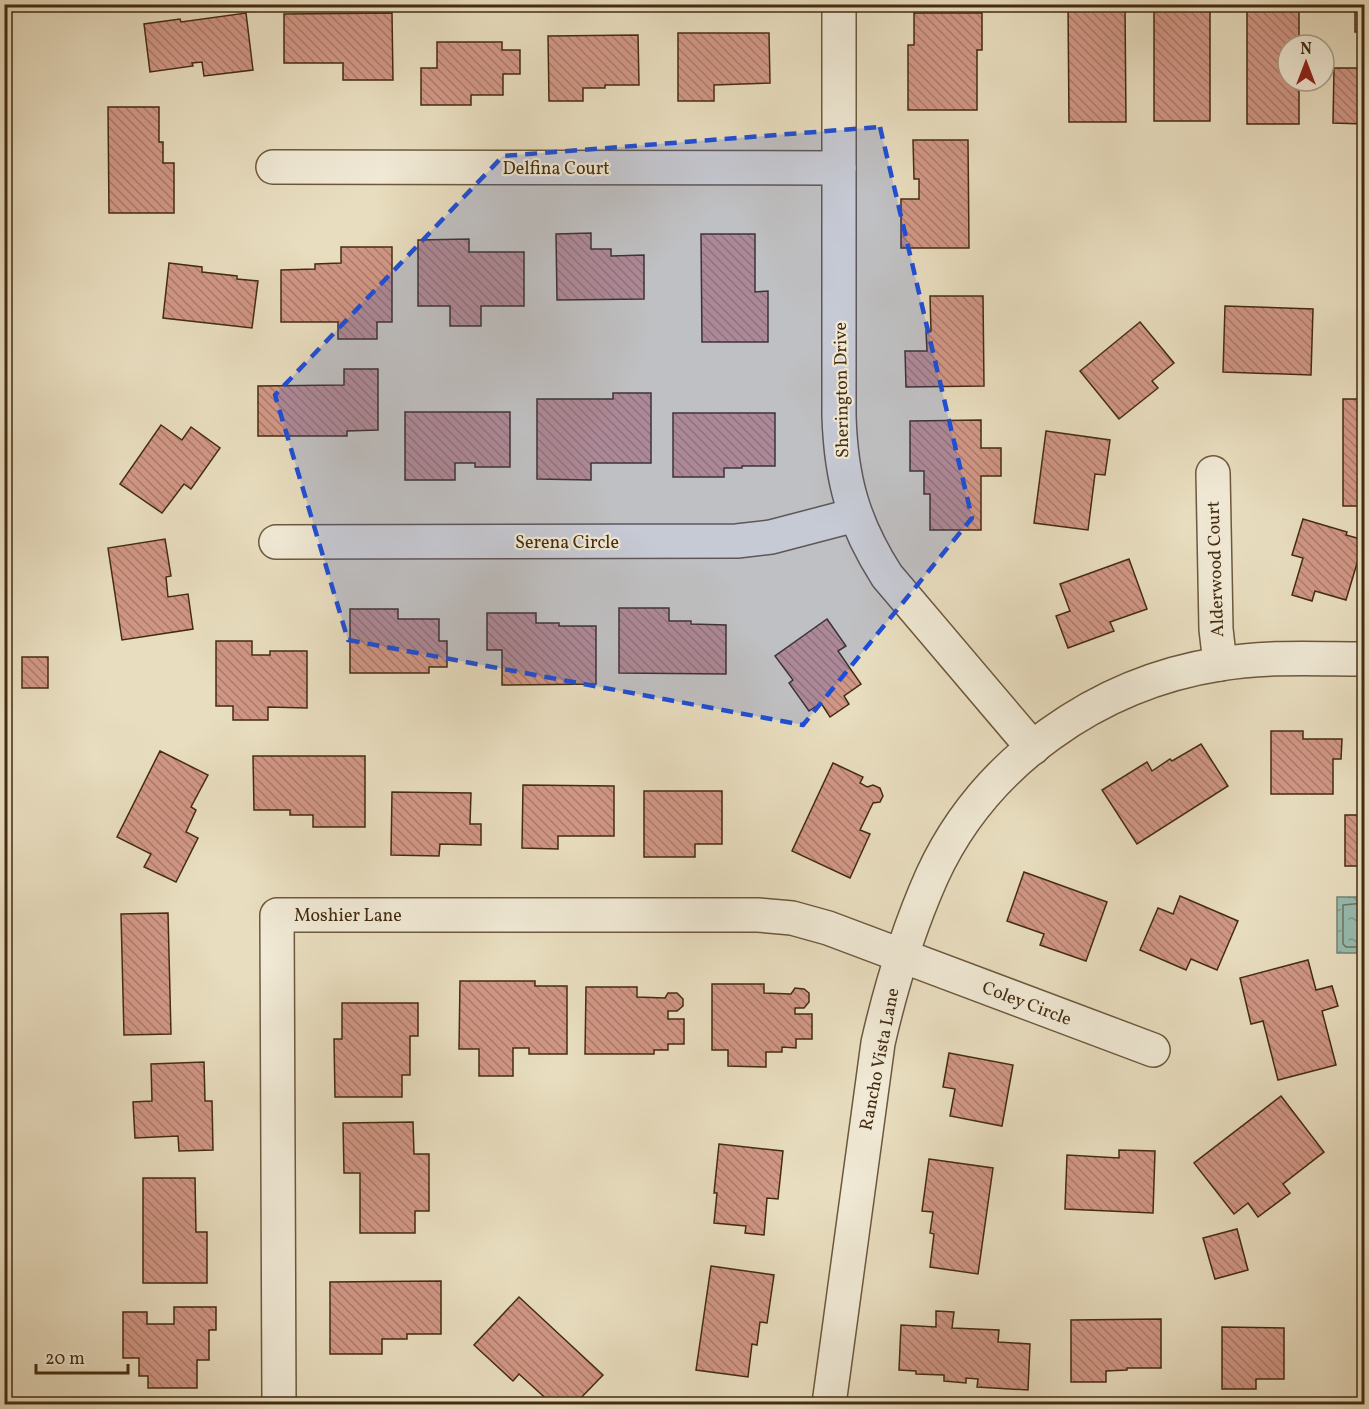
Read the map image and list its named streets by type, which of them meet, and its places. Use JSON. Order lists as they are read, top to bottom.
{
  "streets": {
    "street": [
      "Delfina Court",
      "Sherington Drive",
      "Serena Circle",
      "Alderwood Court",
      "Moshier Lane",
      "Coley Circle",
      "Rancho Vista Lane"
    ]
  },
  "crossings": [
    ["Delfina Court", "Sherington Drive"],
    ["Sherington Drive", "Serena Circle"],
    ["Sherington Drive", "Rancho Vista Lane"],
    ["Alderwood Court", "Rancho Vista Lane"],
    ["Moshier Lane", "Coley Circle"],
    ["Moshier Lane", "Rancho Vista Lane"],
    ["Coley Circle", "Rancho Vista Lane"]
  ],
  "scale_bar": "20 m",
  "north": "top"
}
